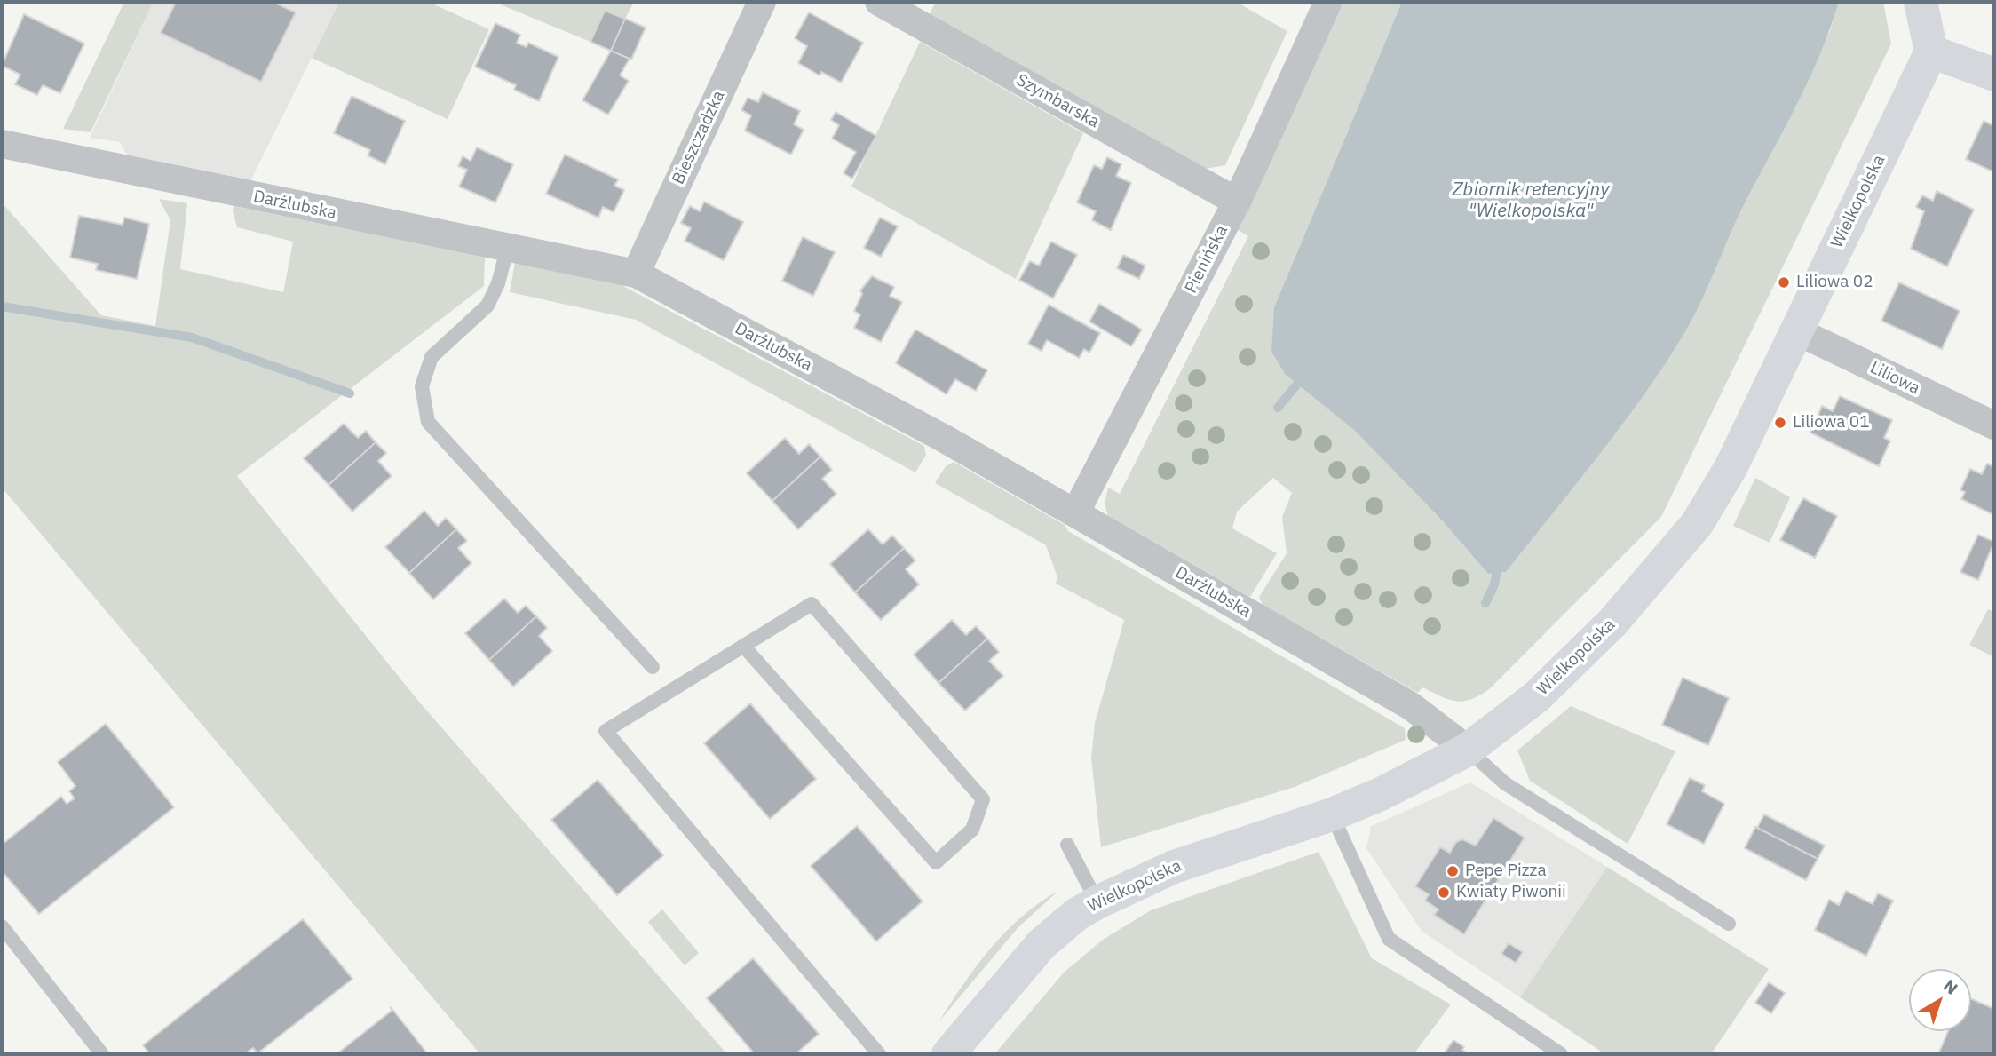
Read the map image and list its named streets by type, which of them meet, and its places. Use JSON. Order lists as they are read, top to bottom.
{
  "streets": {
    "street": [
      "Szymbarska",
      "Bieszczadzka",
      "Wielkopolska",
      "Darżlubska",
      "Pienińska",
      "Liliowa"
    ]
  },
  "crossings": [
    ["Szymbarska", "Pienińska"],
    ["Bieszczadzka", "Darżlubska"],
    ["Wielkopolska", "Darżlubska"],
    ["Wielkopolska", "Liliowa"],
    ["Darżlubska", "Pienińska"]
  ],
  "water": ["Zbiornik retencyjny \"Wielkopolska\""],
  "places": [
    "Liliowa 02",
    "Liliowa 01",
    "Pepe Pizza",
    "Kwiaty Piwonii"
  ],
  "north": "top right"
}
